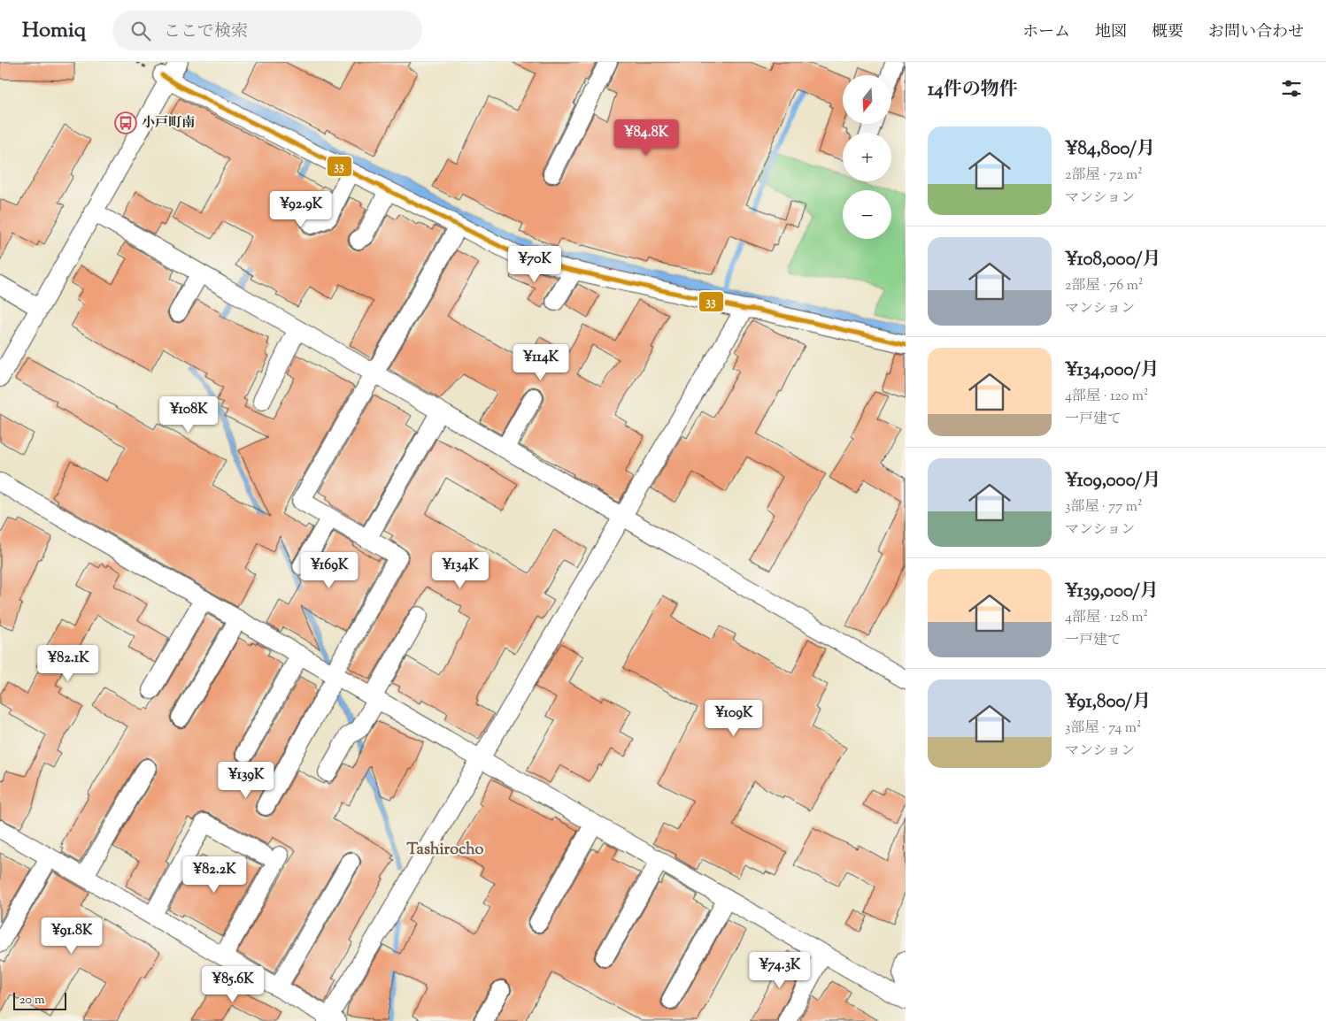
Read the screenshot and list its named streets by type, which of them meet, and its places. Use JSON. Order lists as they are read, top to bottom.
{
  "districts": ["Tashirocho"],
  "places": {
    "bus stop": ["小戸町南"]
  },
  "lines": ["transit line 33"],
  "scale_bar": "20 m",
  "north": "bottom",
  "page": {
    "header": "Homiq",
    "search": "ここで検索",
    "nav": [
      "ホーム",
      "地図",
      "概要",
      "お問い合わせ"
    ],
    "heading": "14件の物件",
    "map_buttons": ["+", "−"],
    "list": [
      {
        "name": "¥84,800/月",
        "note": "2部屋 · 72 m² · マンション"
      },
      {
        "name": "¥108,000/月",
        "note": "2部屋 · 76 m² · マンション"
      },
      {
        "name": "¥134,000/月",
        "note": "4部屋 · 120 m² · 一戸建て"
      },
      {
        "name": "¥109,000/月",
        "note": "3部屋 · 77 m² · マンション"
      },
      {
        "name": "¥139,000/月",
        "note": "4部屋 · 128 m² · 一戸建て"
      },
      {
        "name": "¥91,800/月",
        "note": "3部屋 · 74 m² · マンション"
      }
    ],
    "price": [
      "¥84.8K",
      "¥92.9K",
      "¥70K",
      "¥114K",
      "¥108K",
      "¥169K",
      "¥134K",
      "¥82.1K",
      "¥109K",
      "¥139K",
      "¥82.2K",
      "¥91.8K",
      "¥74.3K",
      "¥85.6K"
    ],
    "scale": "20 m"
  }
}
